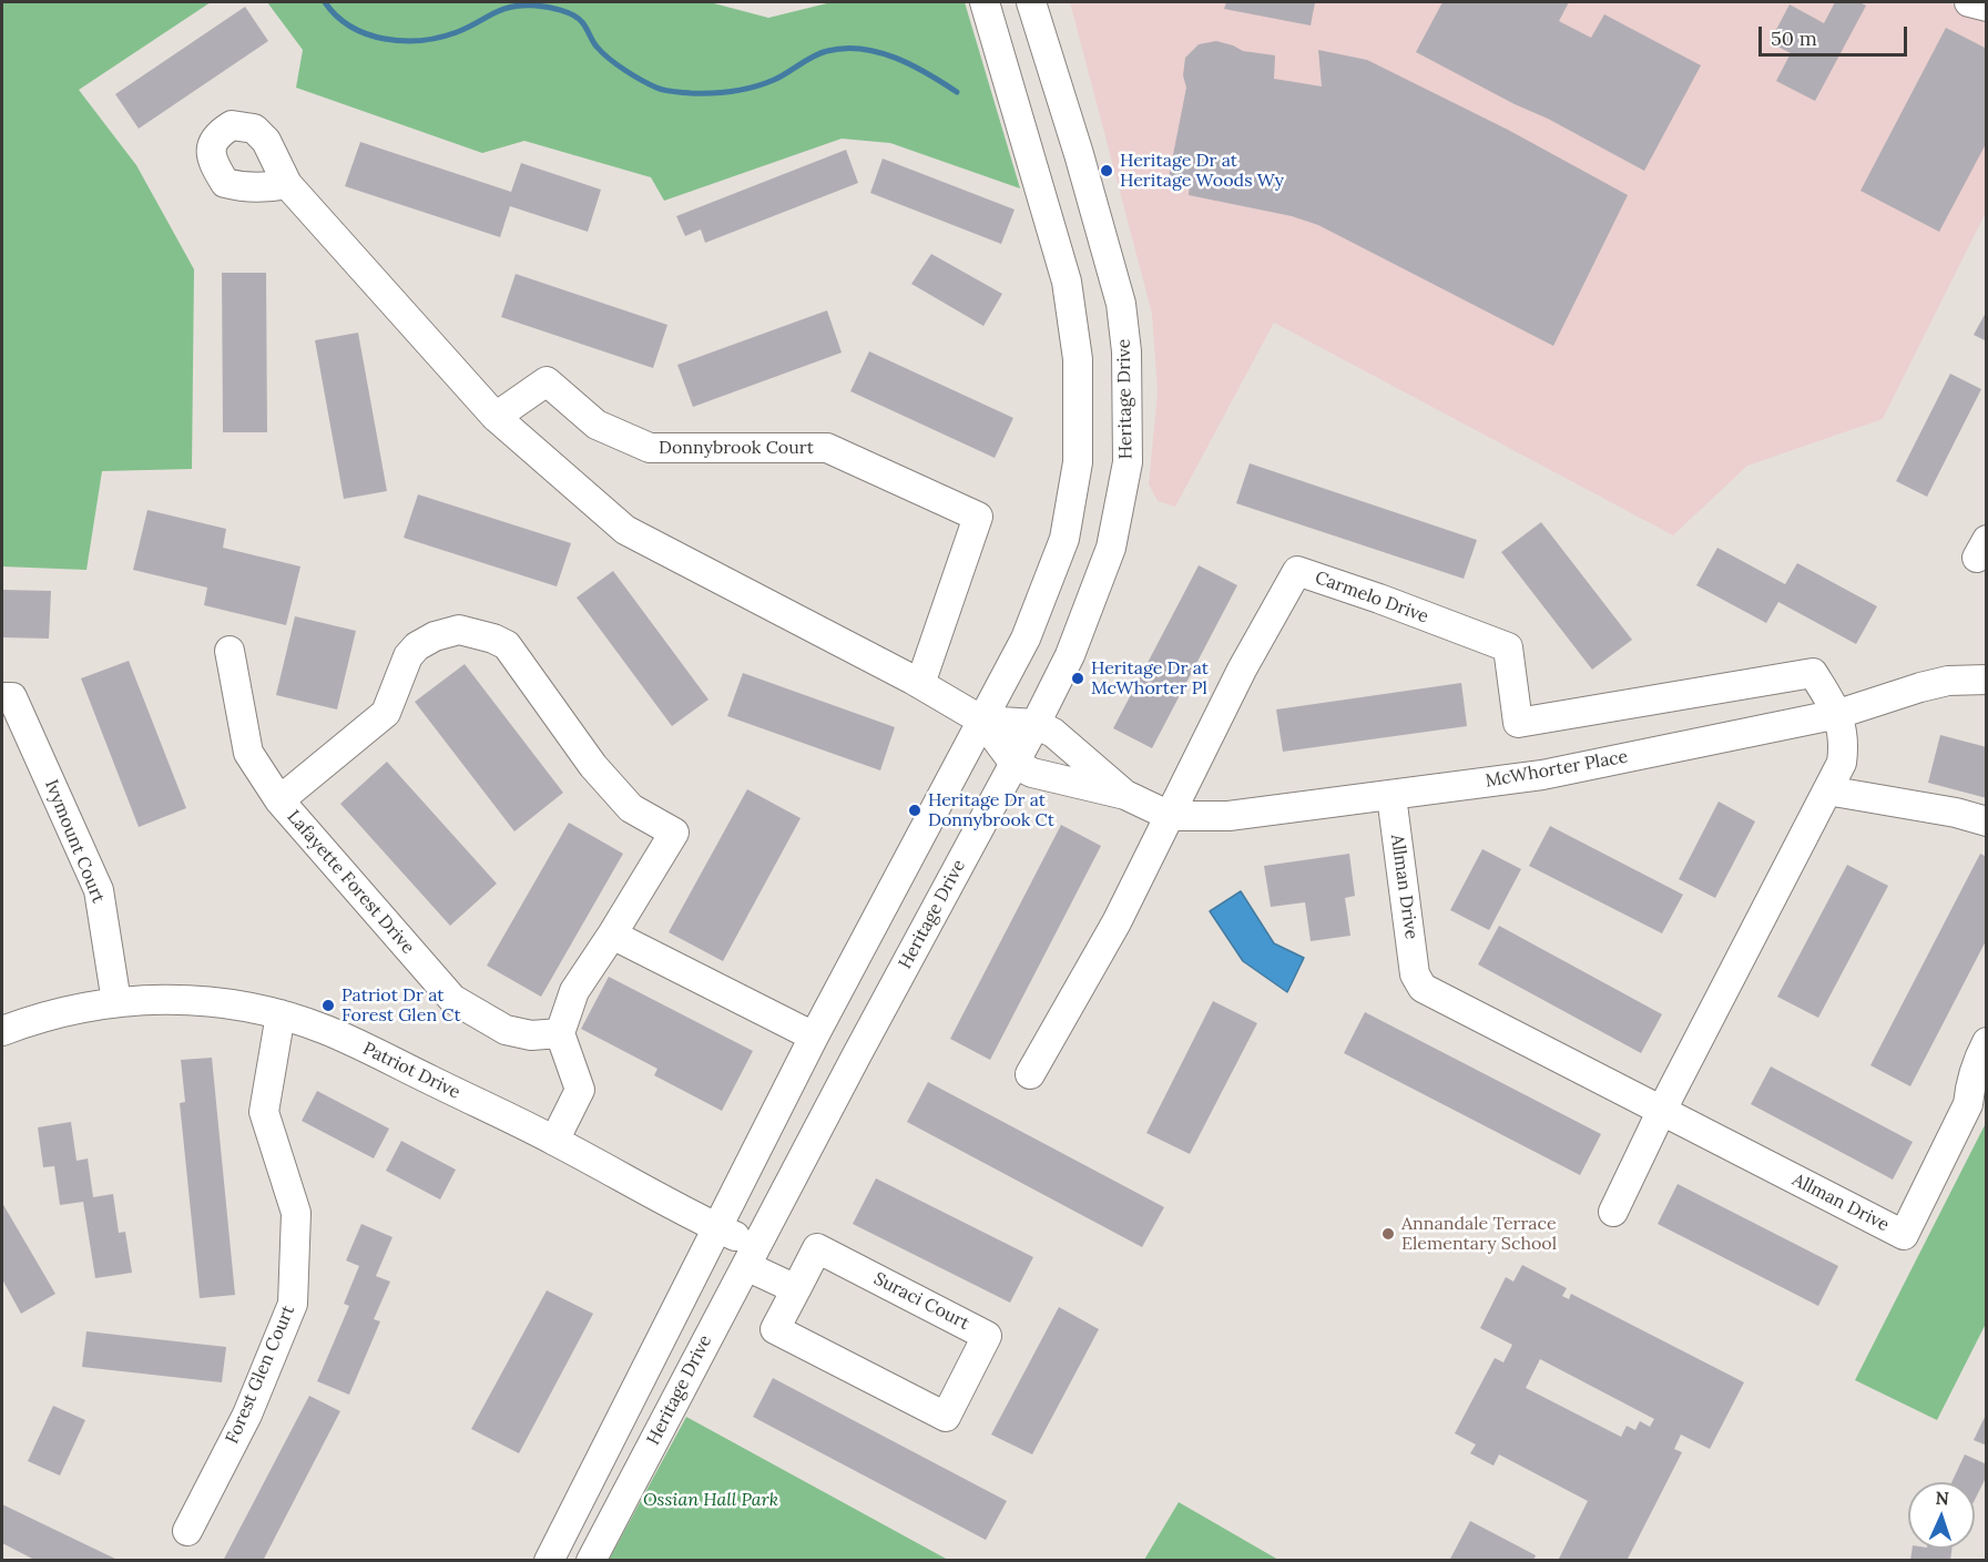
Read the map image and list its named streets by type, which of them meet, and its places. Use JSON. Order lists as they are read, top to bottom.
{
  "streets": {
    "street": [
      "Heritage Drive",
      "Donnybrook Court",
      "Carmelo Drive",
      "McWhorter Place",
      "Ivymount Court",
      "Lafayette Forest Drive",
      "Allman Drive",
      "Patriot Drive",
      "Suraci Court",
      "Forest Glen Court"
    ]
  },
  "crossings": [
    ["Heritage Drive", "McWhorter Place"],
    ["Heritage Drive", "Patriot Drive"],
    ["Carmelo Drive", "McWhorter Place"],
    ["McWhorter Place", "Allman Drive"],
    ["Ivymount Court", "Patriot Drive"],
    ["Patriot Drive", "Forest Glen Court"]
  ],
  "parks": ["Ossian Hall Park"],
  "places": [
    "Heritage Dr at Heritage Woods Wy",
    "Heritage Dr at McWhorter Pl",
    "Heritage Dr at Donnybrook Ct",
    "Patriot Dr at Forest Glen Ct",
    "Annandale Terrace Elementary School"
  ],
  "scale_bar": "50 m",
  "north": "top"
}
